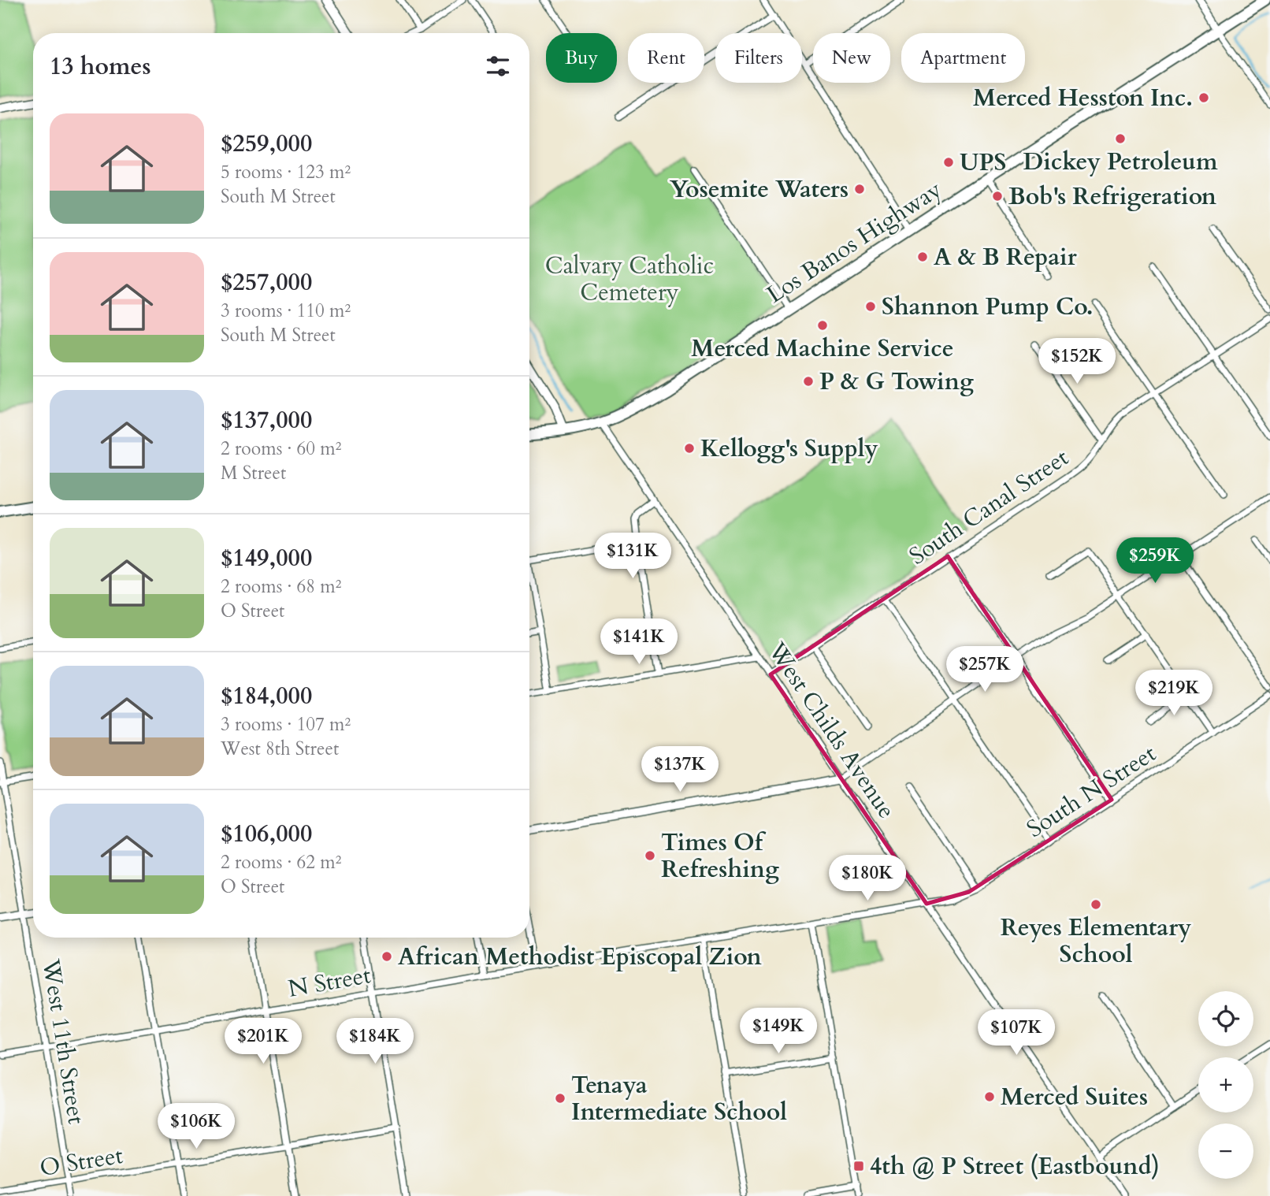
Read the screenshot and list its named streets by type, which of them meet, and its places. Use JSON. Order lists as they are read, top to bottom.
{
  "streets": {
    "highway": ["Los Banos Highway"],
    "street": [
      "South Canal Street",
      "West Childs Avenue",
      "South N Street",
      "N Street",
      "West 11th Street",
      "O Street"
    ]
  },
  "crossings": [
    ["Los Banos Highway", "West Childs Avenue"],
    ["South Canal Street", "West Childs Avenue"],
    ["West Childs Avenue", "South N Street"],
    ["West Childs Avenue", "N Street"],
    ["South N Street", "N Street"],
    ["N Street", "West 11th Street"],
    ["West 11th Street", "O Street"]
  ],
  "parks": ["Calvary Catholic Cemetery"],
  "places": {
    "other": [
      "Merced Hesston Inc.",
      "Dickey Petroleum",
      "UPS",
      "Yosemite Waters",
      "Bob's Refrigeration",
      "A & B Repair",
      "Shannon Pump Co.",
      "Merced Machine Service",
      "P & G Towing",
      "Kellogg's Supply",
      "Times Of Refreshing",
      "Reyes Elementary School",
      "African Methodist Episcopal Zion",
      "Merced Suites",
      "Tenaya Intermediate School"
    ],
    "transit": ["4th @ P Street (Eastbound)"]
  },
  "page": {
    "chip": [
      "Buy",
      "Rent",
      "Filters",
      "New",
      "Apartment"
    ],
    "heading": "13 homes",
    "list": [
      {
        "name": "$259,000",
        "note": "5 rooms · 123 m² · South M Street"
      },
      {
        "name": "$257,000",
        "note": "3 rooms · 110 m² · South M Street"
      },
      {
        "name": "$137,000",
        "note": "2 rooms · 60 m² · M Street"
      },
      {
        "name": "$149,000",
        "note": "2 rooms · 68 m² · O Street"
      },
      {
        "name": "$184,000",
        "note": "3 rooms · 107 m² · West 8th Street"
      },
      {
        "name": "$106,000",
        "note": "2 rooms · 62 m² · O Street"
      }
    ],
    "price": [
      "$152K",
      "$131K",
      "$259K",
      "$141K",
      "$257K",
      "$219K",
      "$137K",
      "$180K",
      "$149K",
      "$107K",
      "$201K",
      "$184K",
      "$106K"
    ],
    "map_buttons": ["+", "−"]
  }
}
